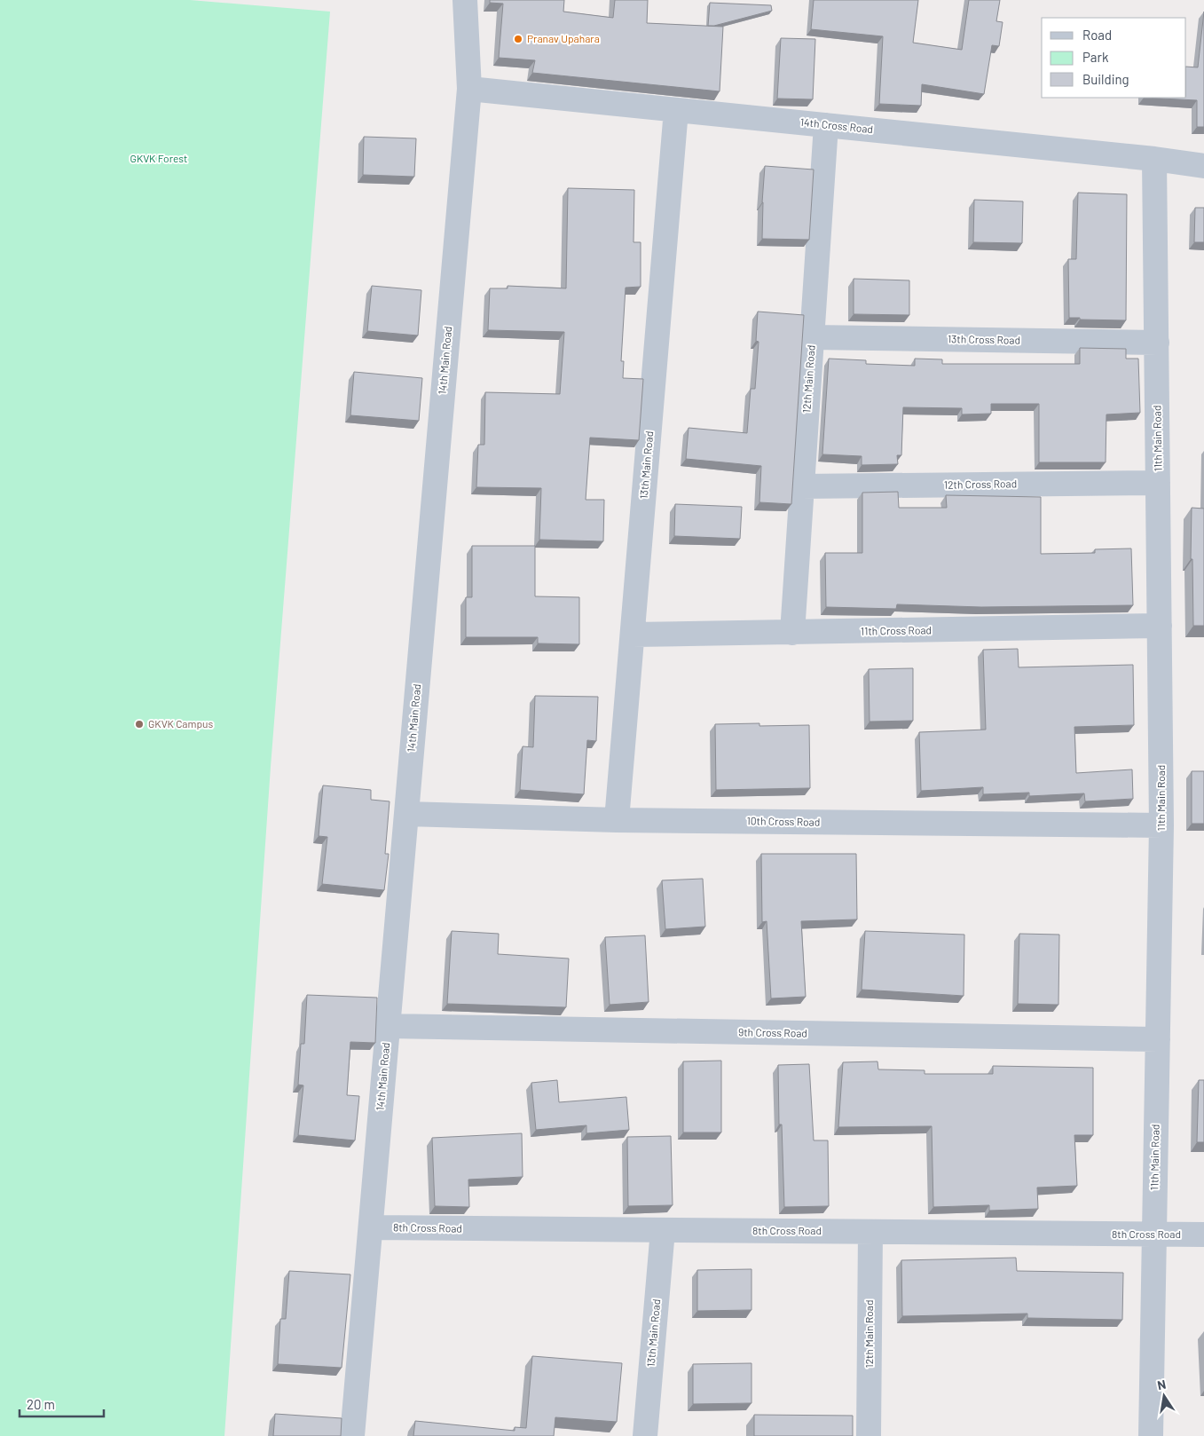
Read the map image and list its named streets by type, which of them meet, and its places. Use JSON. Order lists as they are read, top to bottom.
{
  "streets": {
    "street": [
      "14th Cross Road",
      "13th Cross Road",
      "14th Main Road",
      "12th Main Road",
      "11th Main Road",
      "13th Main Road",
      "12th Cross Road",
      "11th Cross Road",
      "10th Cross Road",
      "9th Cross Road",
      "8th Cross Road"
    ]
  },
  "crossings": [
    ["14th Cross Road", "14th Main Road"],
    ["14th Cross Road", "12th Main Road"],
    ["14th Cross Road", "11th Main Road"],
    ["14th Cross Road", "13th Main Road"],
    ["13th Cross Road", "12th Main Road"],
    ["13th Cross Road", "11th Main Road"],
    ["14th Main Road", "10th Cross Road"],
    ["14th Main Road", "9th Cross Road"],
    ["14th Main Road", "8th Cross Road"],
    ["12th Main Road", "12th Cross Road"],
    ["12th Main Road", "11th Cross Road"],
    ["12th Main Road", "8th Cross Road"],
    ["11th Main Road", "12th Cross Road"],
    ["11th Main Road", "11th Cross Road"],
    ["11th Main Road", "10th Cross Road"],
    ["11th Main Road", "9th Cross Road"],
    ["11th Main Road", "8th Cross Road"],
    ["13th Main Road", "11th Cross Road"],
    ["13th Main Road", "10th Cross Road"],
    ["13th Main Road", "8th Cross Road"]
  ],
  "parks": ["GKVK Forest"],
  "places": ["Pranav Upahara", "GKVK Campus"],
  "legend": ["Road", "Park", "Building"],
  "scale_bar": "20 m",
  "north": "top"
}
